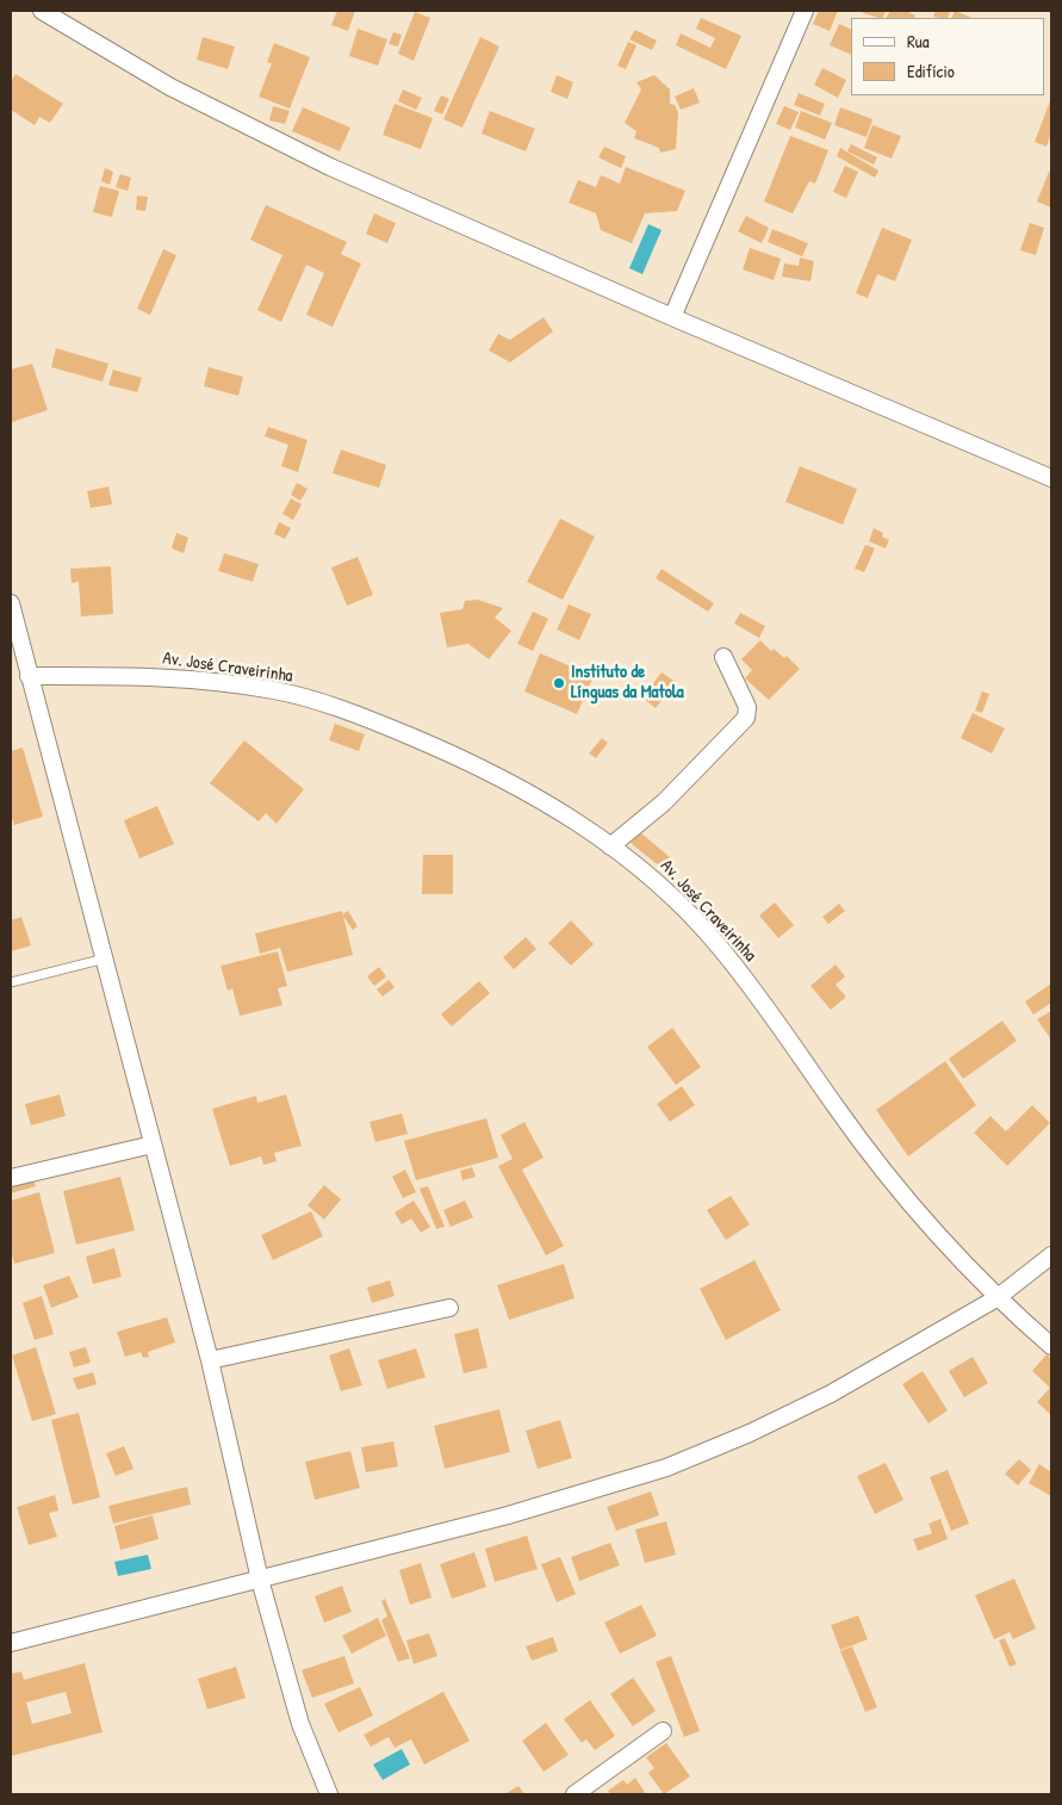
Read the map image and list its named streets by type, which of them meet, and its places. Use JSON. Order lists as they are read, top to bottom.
{
  "streets": {
    "street": ["Av. José Craveirinha"]
  },
  "places": ["Instituto de Línguas da Matola"],
  "legend": ["Rua", "Edifício"]
}
